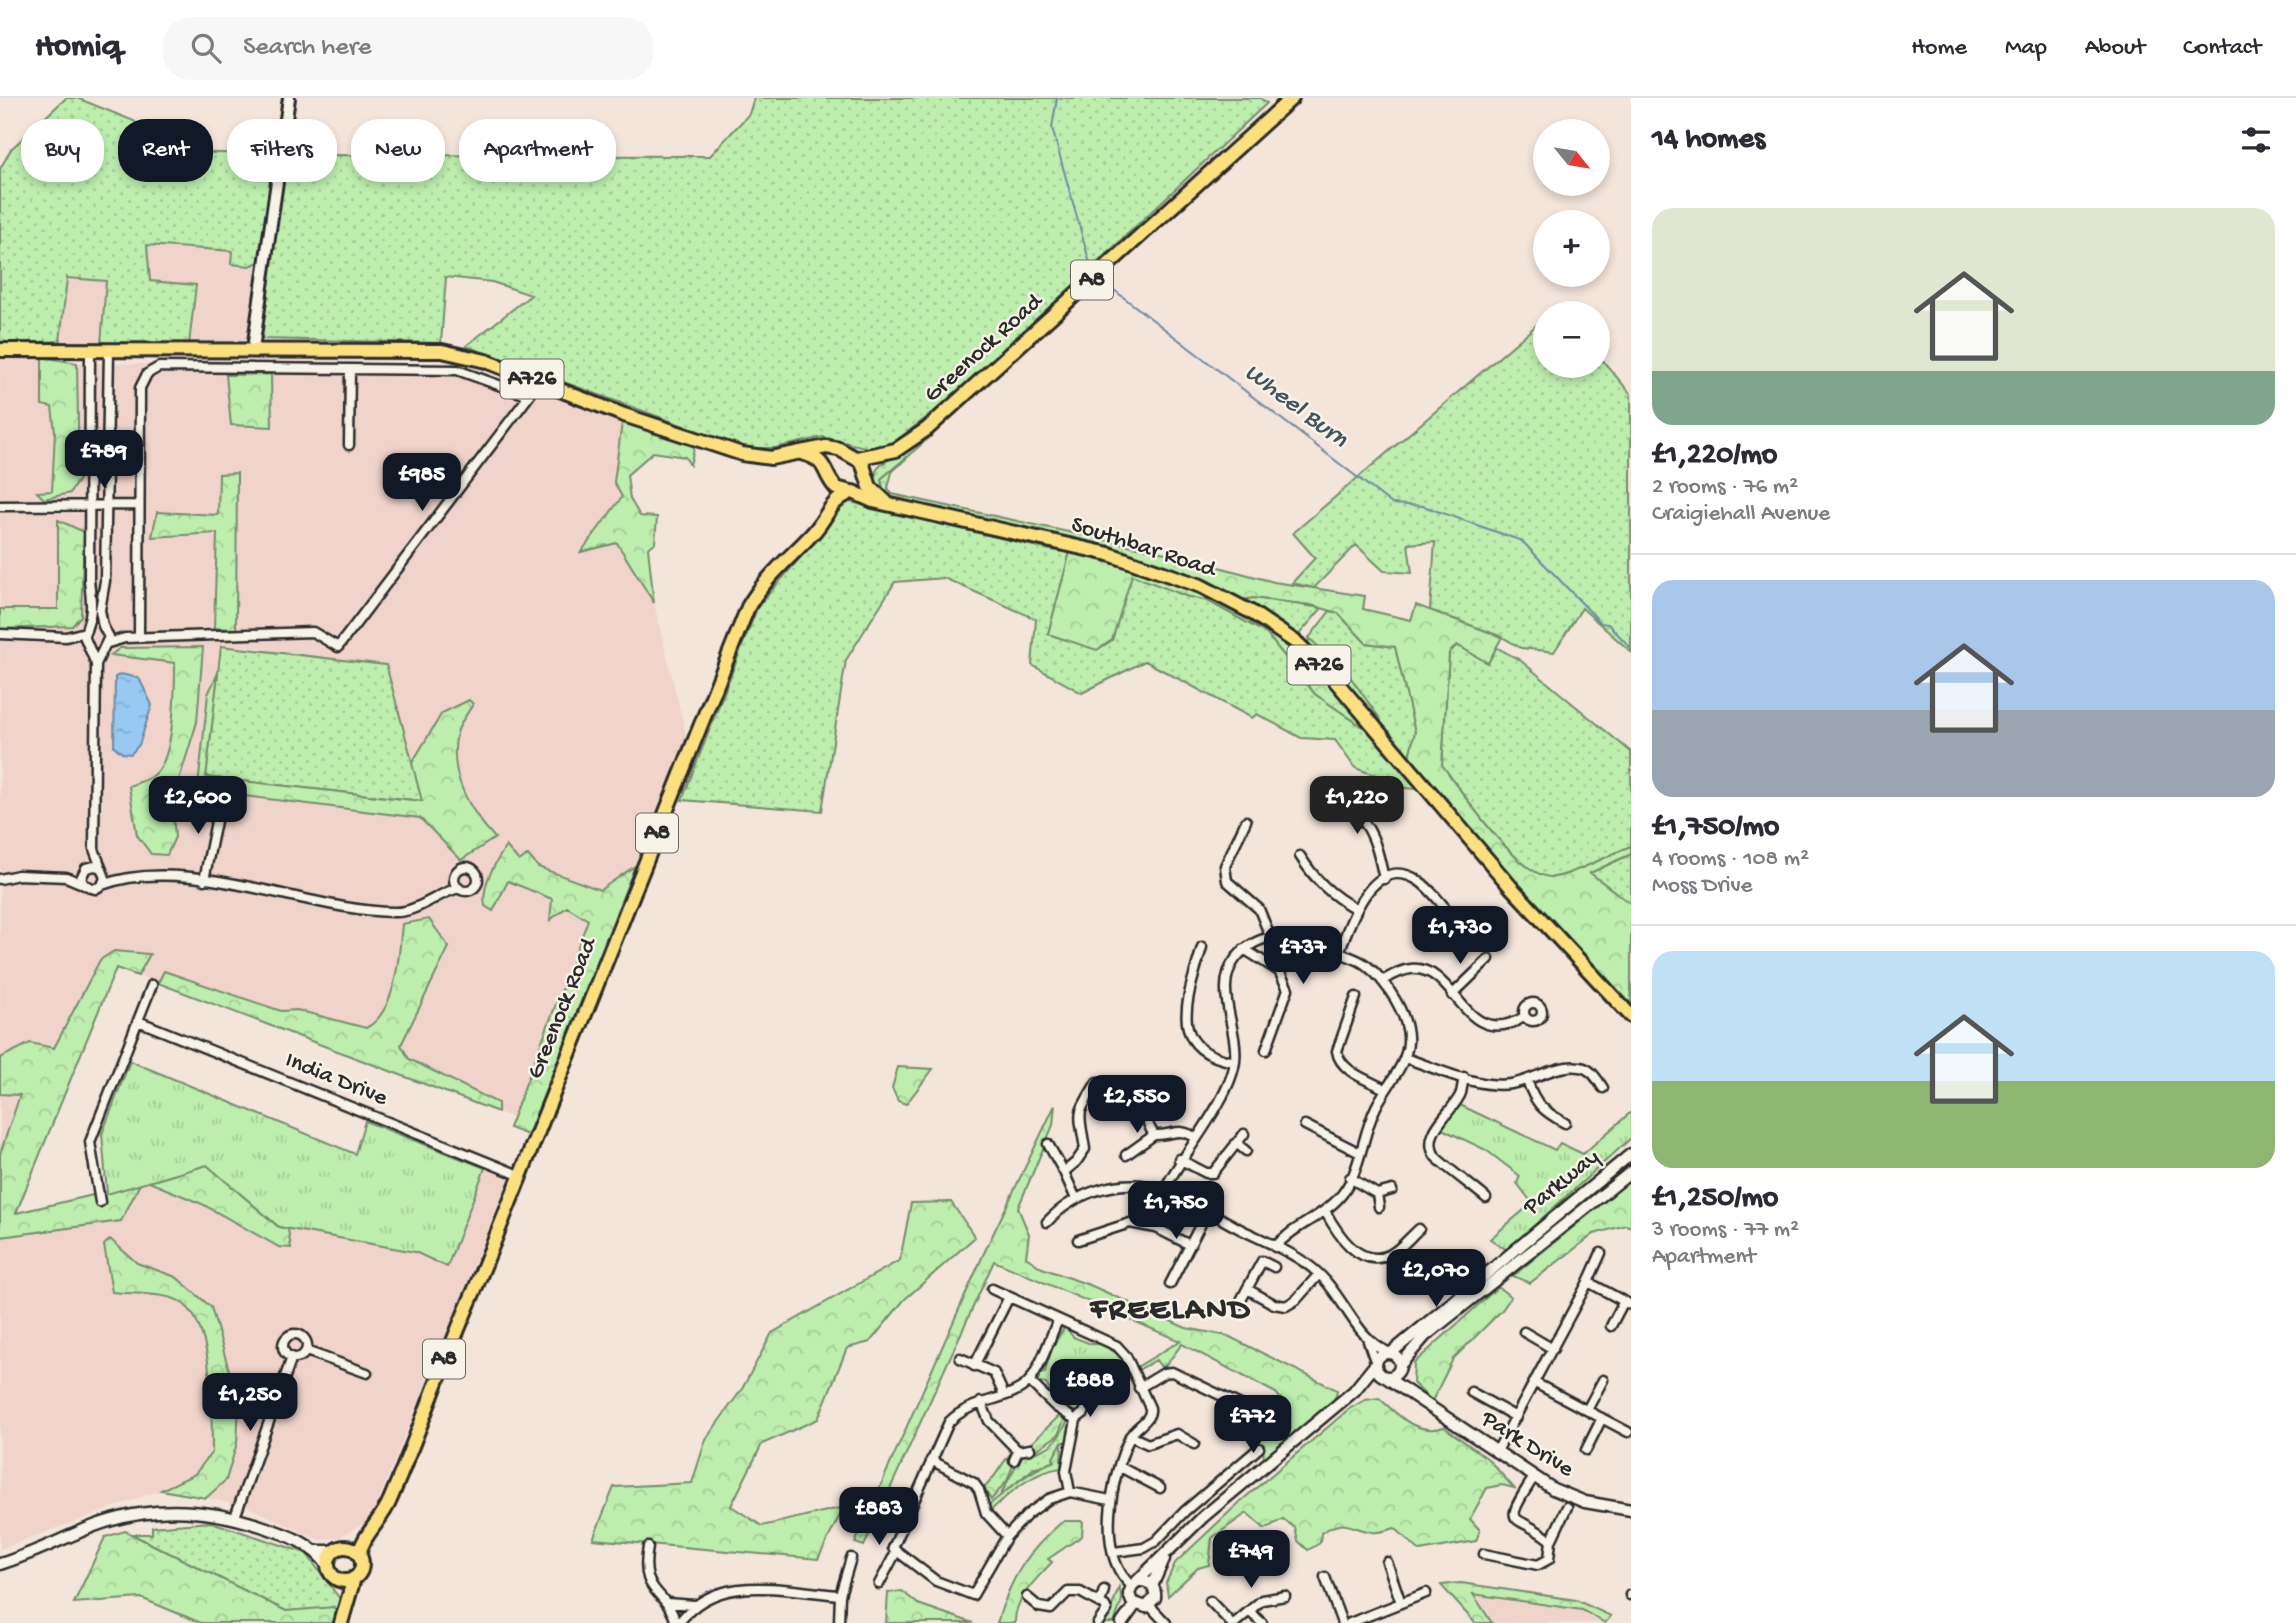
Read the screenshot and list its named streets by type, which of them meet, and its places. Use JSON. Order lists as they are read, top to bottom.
{
  "streets": {
    "main road": [
      "A8",
      "Greenock Road",
      "A726",
      "Southbar Road"
    ],
    "street": ["India Drive", "Parkway", "Park Drive"]
  },
  "crossings": [
    ["A8", "Greenock Road"],
    ["Greenock Road", "A726"],
    ["Greenock Road", "Southbar Road"],
    ["Greenock Road", "India Drive"],
    ["A726", "Southbar Road"],
    ["Parkway", "Park Drive"]
  ],
  "districts": ["FREELAND"],
  "water": ["Wheel Burn"],
  "north": "bottom right",
  "page": {
    "header": "Homiq",
    "search": "Search here",
    "nav": [
      "Home",
      "Map",
      "About",
      "Contact"
    ],
    "heading": "14 homes",
    "map_buttons": ["+", "−"],
    "chip": [
      "Buy",
      "Rent",
      "Filters",
      "New",
      "Apartment"
    ],
    "list": [
      {
        "name": "£1,220/mo",
        "note": "2 rooms · 76 m² · Craigiehall Avenue"
      },
      {
        "name": "£1,750/mo",
        "note": "4 rooms · 108 m² · Moss Drive"
      },
      {
        "name": "£1,250/mo",
        "note": "3 rooms · 77 m² · Apartment"
      }
    ],
    "price": [
      "£789",
      "£985",
      "£2,600",
      "£1,220",
      "£1,730",
      "£737",
      "£2,550",
      "£1,750",
      "£2,070",
      "£888",
      "£1,250",
      "£772",
      "£883",
      "£749"
    ]
  }
}
